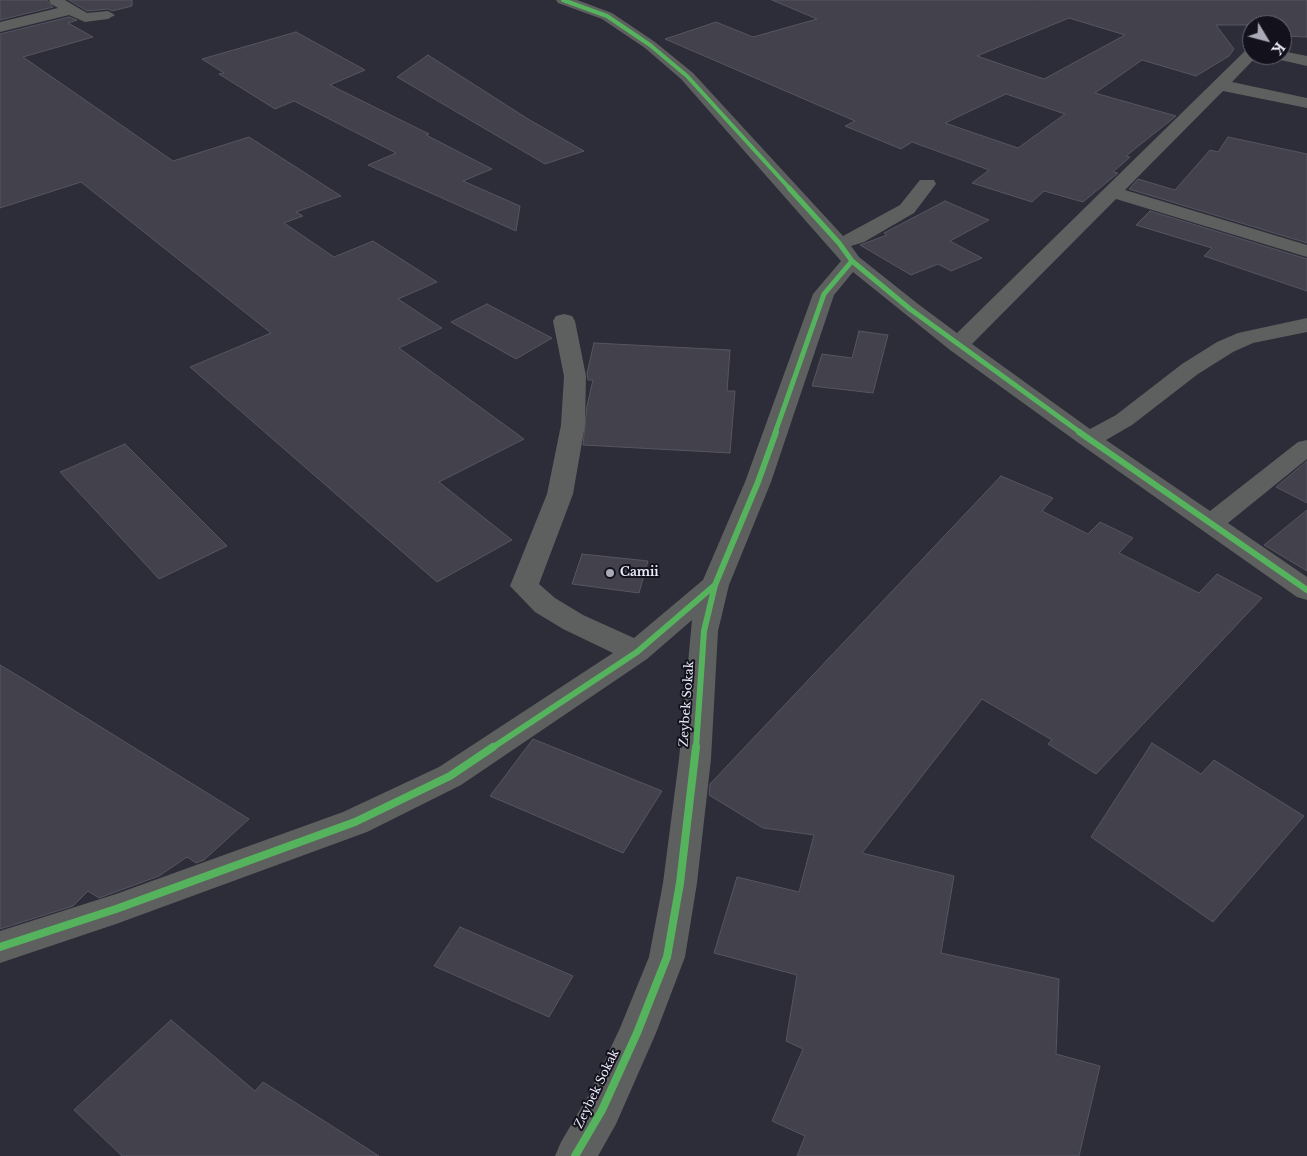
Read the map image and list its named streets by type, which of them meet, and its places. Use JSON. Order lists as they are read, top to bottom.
{
  "streets": {
    "street": ["Zeybek Sokak"]
  },
  "places": ["Camii"],
  "north": "bottom right"
}
